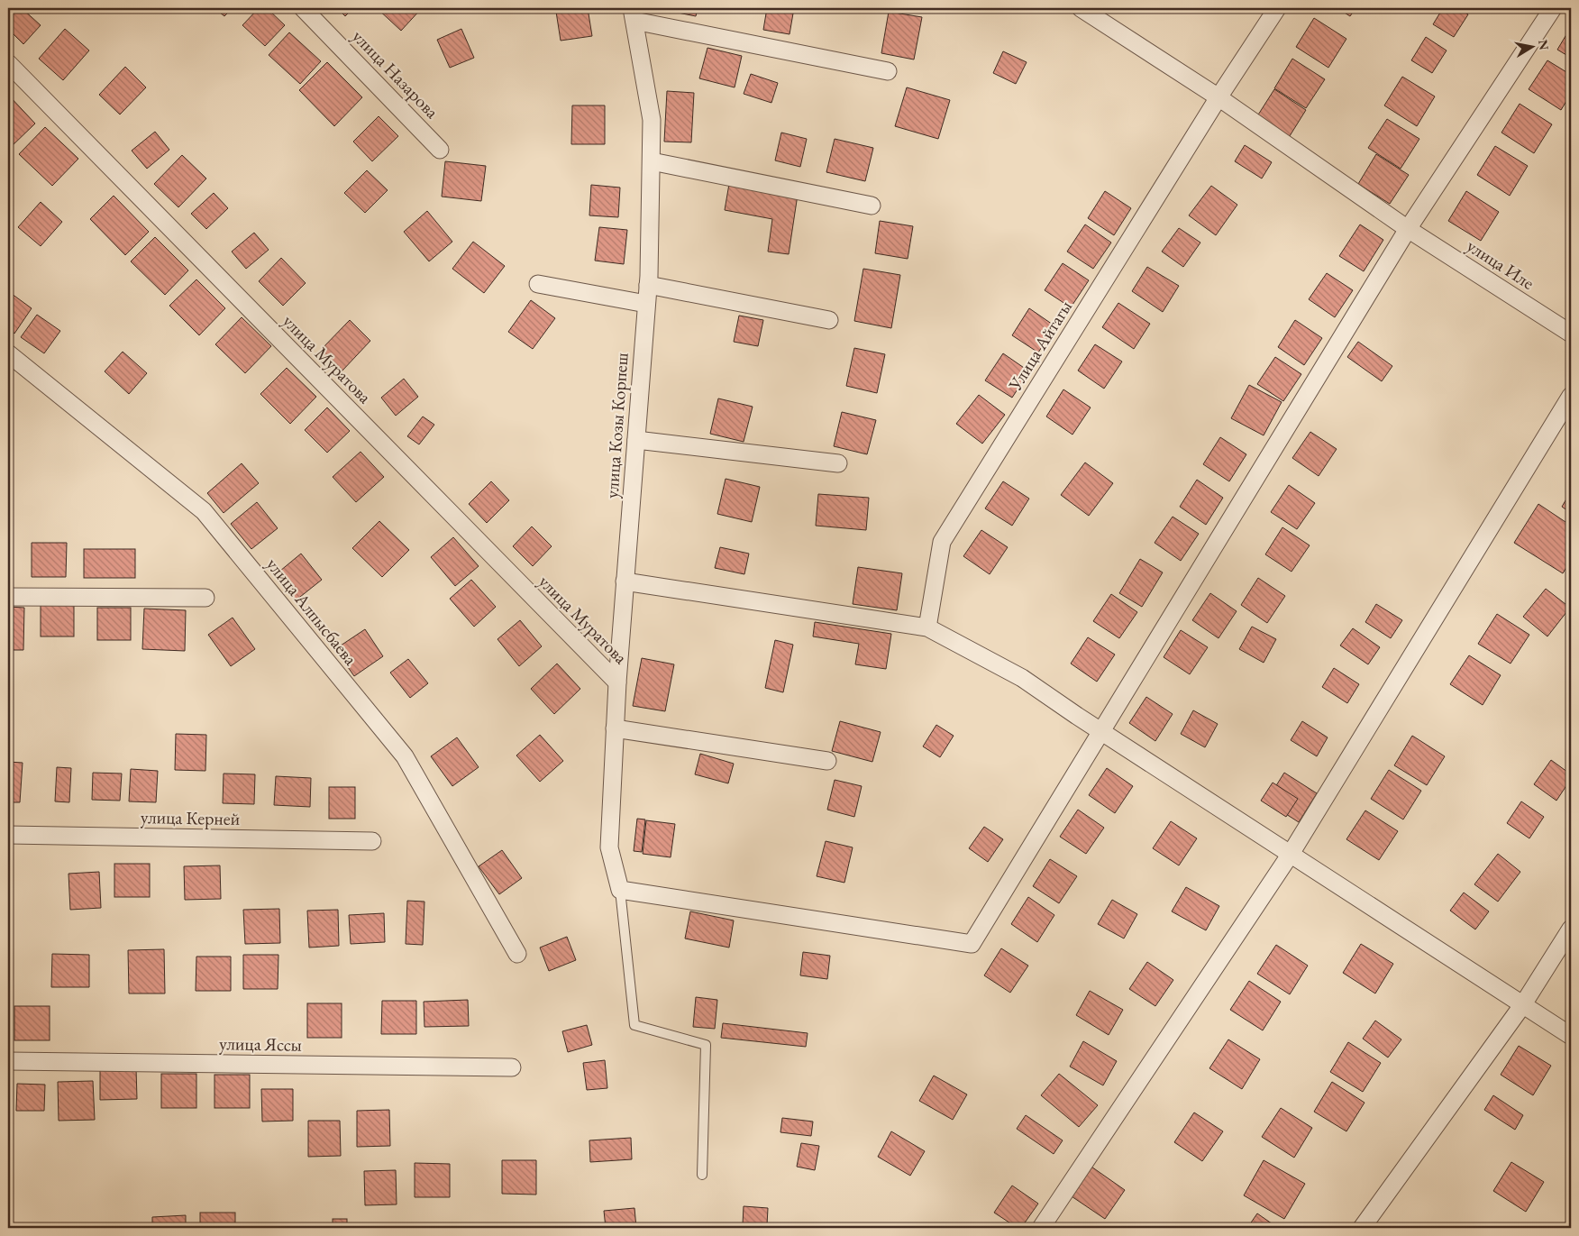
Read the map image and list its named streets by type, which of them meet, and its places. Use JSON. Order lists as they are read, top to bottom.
{
  "streets": {
    "street": [
      "улица Назарова",
      "улица Иле",
      "Улица Айтагы",
      "улица Муратова",
      "улица Козы Корпеш",
      "улица Алпысбаева",
      "улица Керней",
      "улица Яссы"
    ]
  },
  "crossings": [
    ["улица Муратова", "улица Козы Корпеш"]
  ],
  "north": "right"
}
